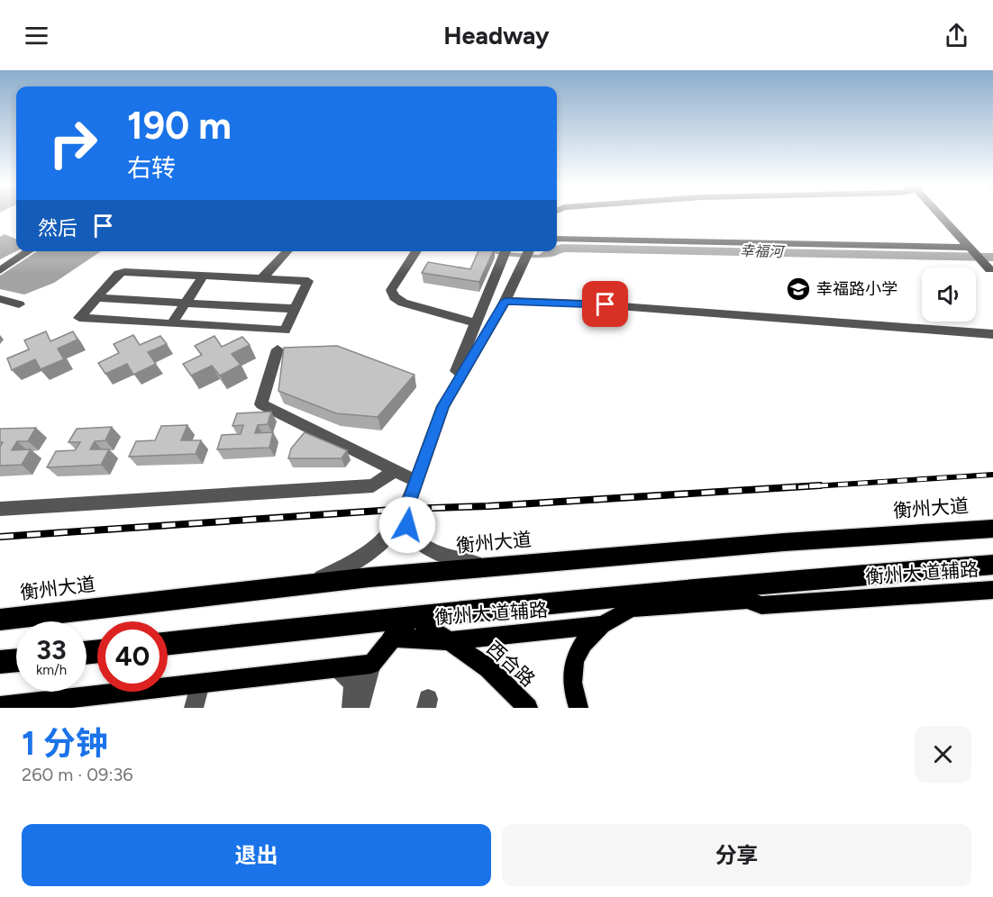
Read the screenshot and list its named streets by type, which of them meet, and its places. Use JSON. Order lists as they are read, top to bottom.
{
  "streets": {
    "highway": ["衡州大道"],
    "main road": ["衡州大道辅路", "西合路"]
  },
  "crossings": [
    ["衡州大道辅路", "西合路"]
  ],
  "water": ["幸福河"],
  "places": {
    "school or university": ["幸福路小学"]
  },
  "page": {
    "header": "Headway",
    "turn": ["190 m", "右转"],
    "then": "然后",
    "speed": "33 km/h",
    "limit": "40",
    "heading": ["1 分钟", "260 m · 09:36"],
    "buttons": ["退出", "分享"]
  }
}
